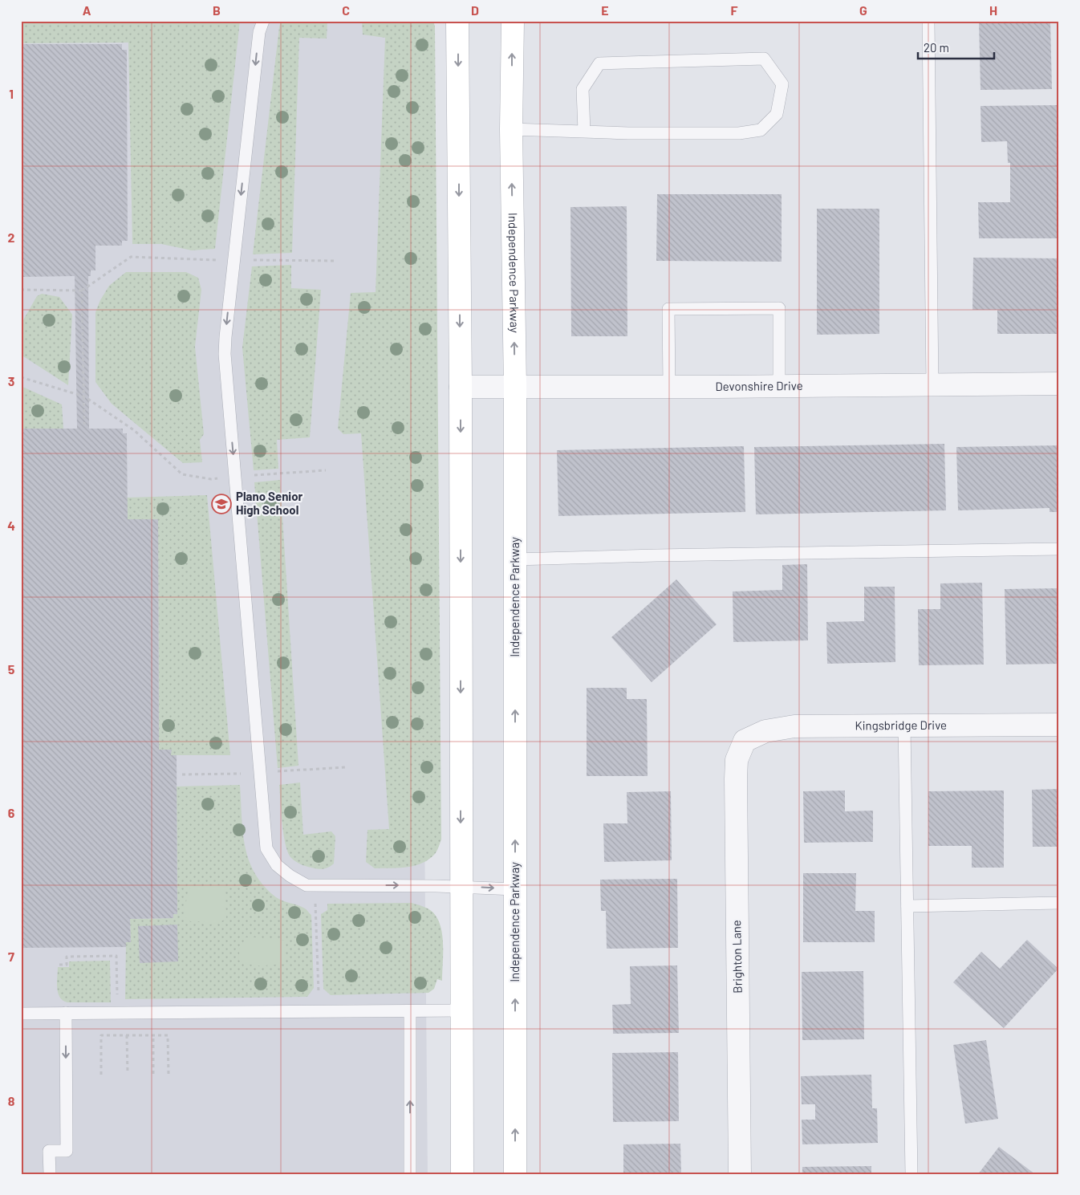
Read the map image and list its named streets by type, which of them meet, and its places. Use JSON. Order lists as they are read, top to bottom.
{
  "streets": {
    "main road": ["Independence Parkway"],
    "street": ["Devonshire Drive", "Kingsbridge Drive", "Brighton Lane"]
  },
  "crossings": [
    ["Independence Parkway", "Devonshire Drive"],
    ["Kingsbridge Drive", "Brighton Lane"]
  ],
  "places": {
    "school or university": ["Plano Senior High School"]
  },
  "scale_bar": "20 m",
  "grid": {
    "columns": [
      "A",
      "B",
      "C",
      "D",
      "E",
      "F",
      "G",
      "H"
    ],
    "rows": [
      "1",
      "2",
      "3",
      "4",
      "5",
      "6",
      "7",
      "8"
    ]
  }
}
